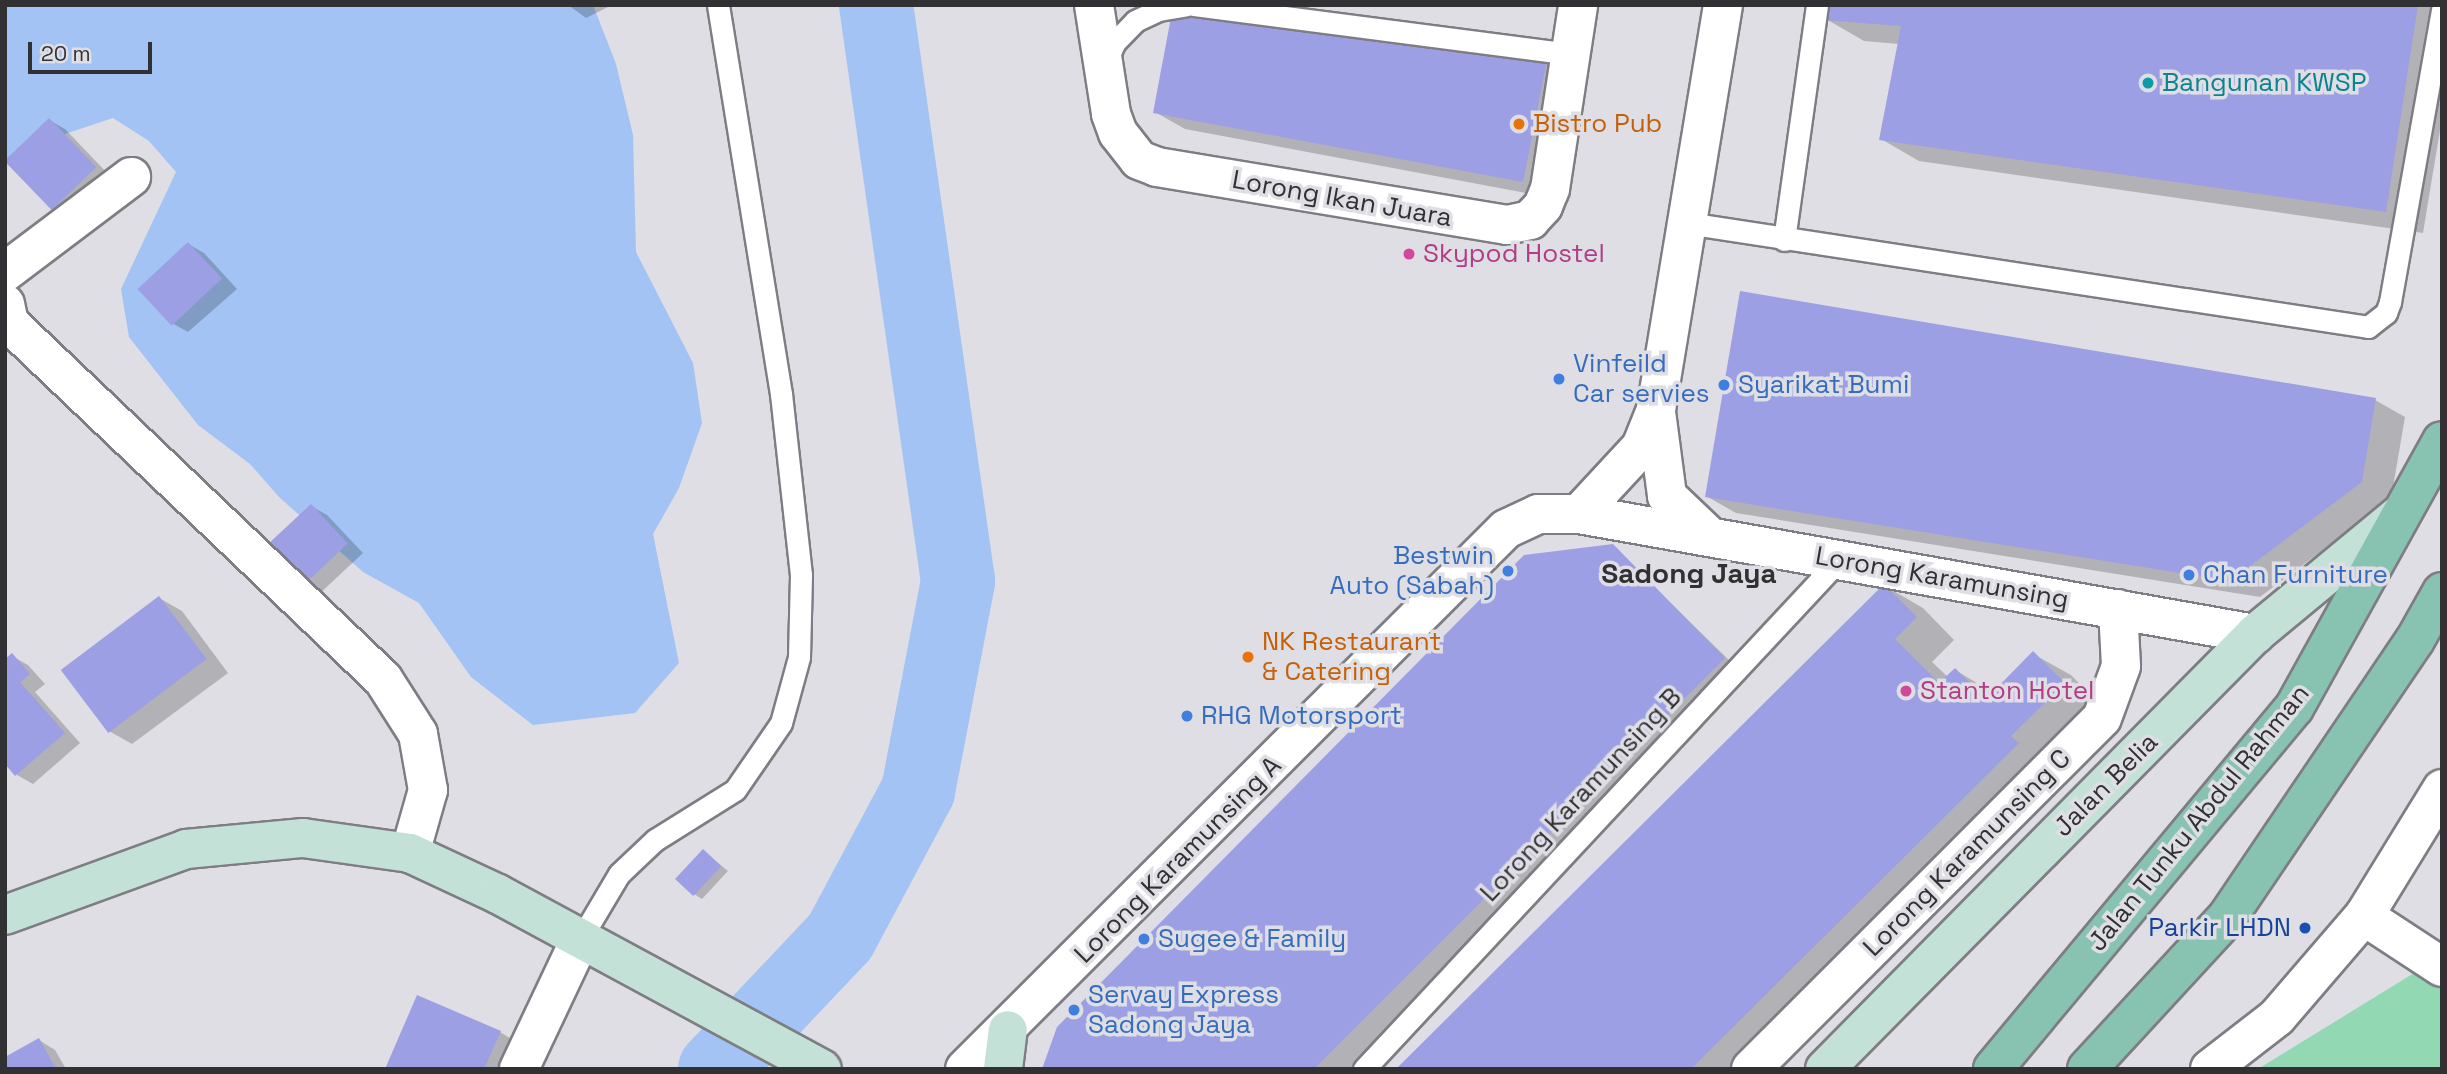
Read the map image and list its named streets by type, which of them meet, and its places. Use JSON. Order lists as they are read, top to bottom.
{
  "streets": {
    "main road": ["Jalan Tunku Abdul Rahman"],
    "street": [
      "Lorong Ikan Juara",
      "Lorong Karamunsing",
      "Jalan Belia",
      "Lorong Karamunsing C",
      "Lorong Karamunsing A"
    ],
    "lane": ["Lorong Karamunsing B"]
  },
  "crossings": [
    ["Lorong Karamunsing", "Jalan Belia"],
    ["Lorong Karamunsing", "Lorong Karamunsing B"],
    ["Lorong Karamunsing", "Lorong Karamunsing C"],
    ["Lorong Karamunsing", "Lorong Karamunsing A"],
    ["Jalan Belia", "Jalan Tunku Abdul Rahman"]
  ],
  "districts": ["Sadong Jaya"],
  "places": [
    "Bangunan KWSP",
    "Bistro Pub",
    "Skypod Hostel",
    "Vinfeild Car servies",
    "Syarikat Bumi",
    "Bestwin Auto (Sabah)",
    "Chan Furniture",
    "NK Restaurant & Catering",
    "Stanton Hotel",
    "RHG Motorsport",
    "Parkir LHDN",
    "Sugee & Family",
    "Servay Express Sadong Jaya"
  ],
  "scale_bar": "20 m"
}
